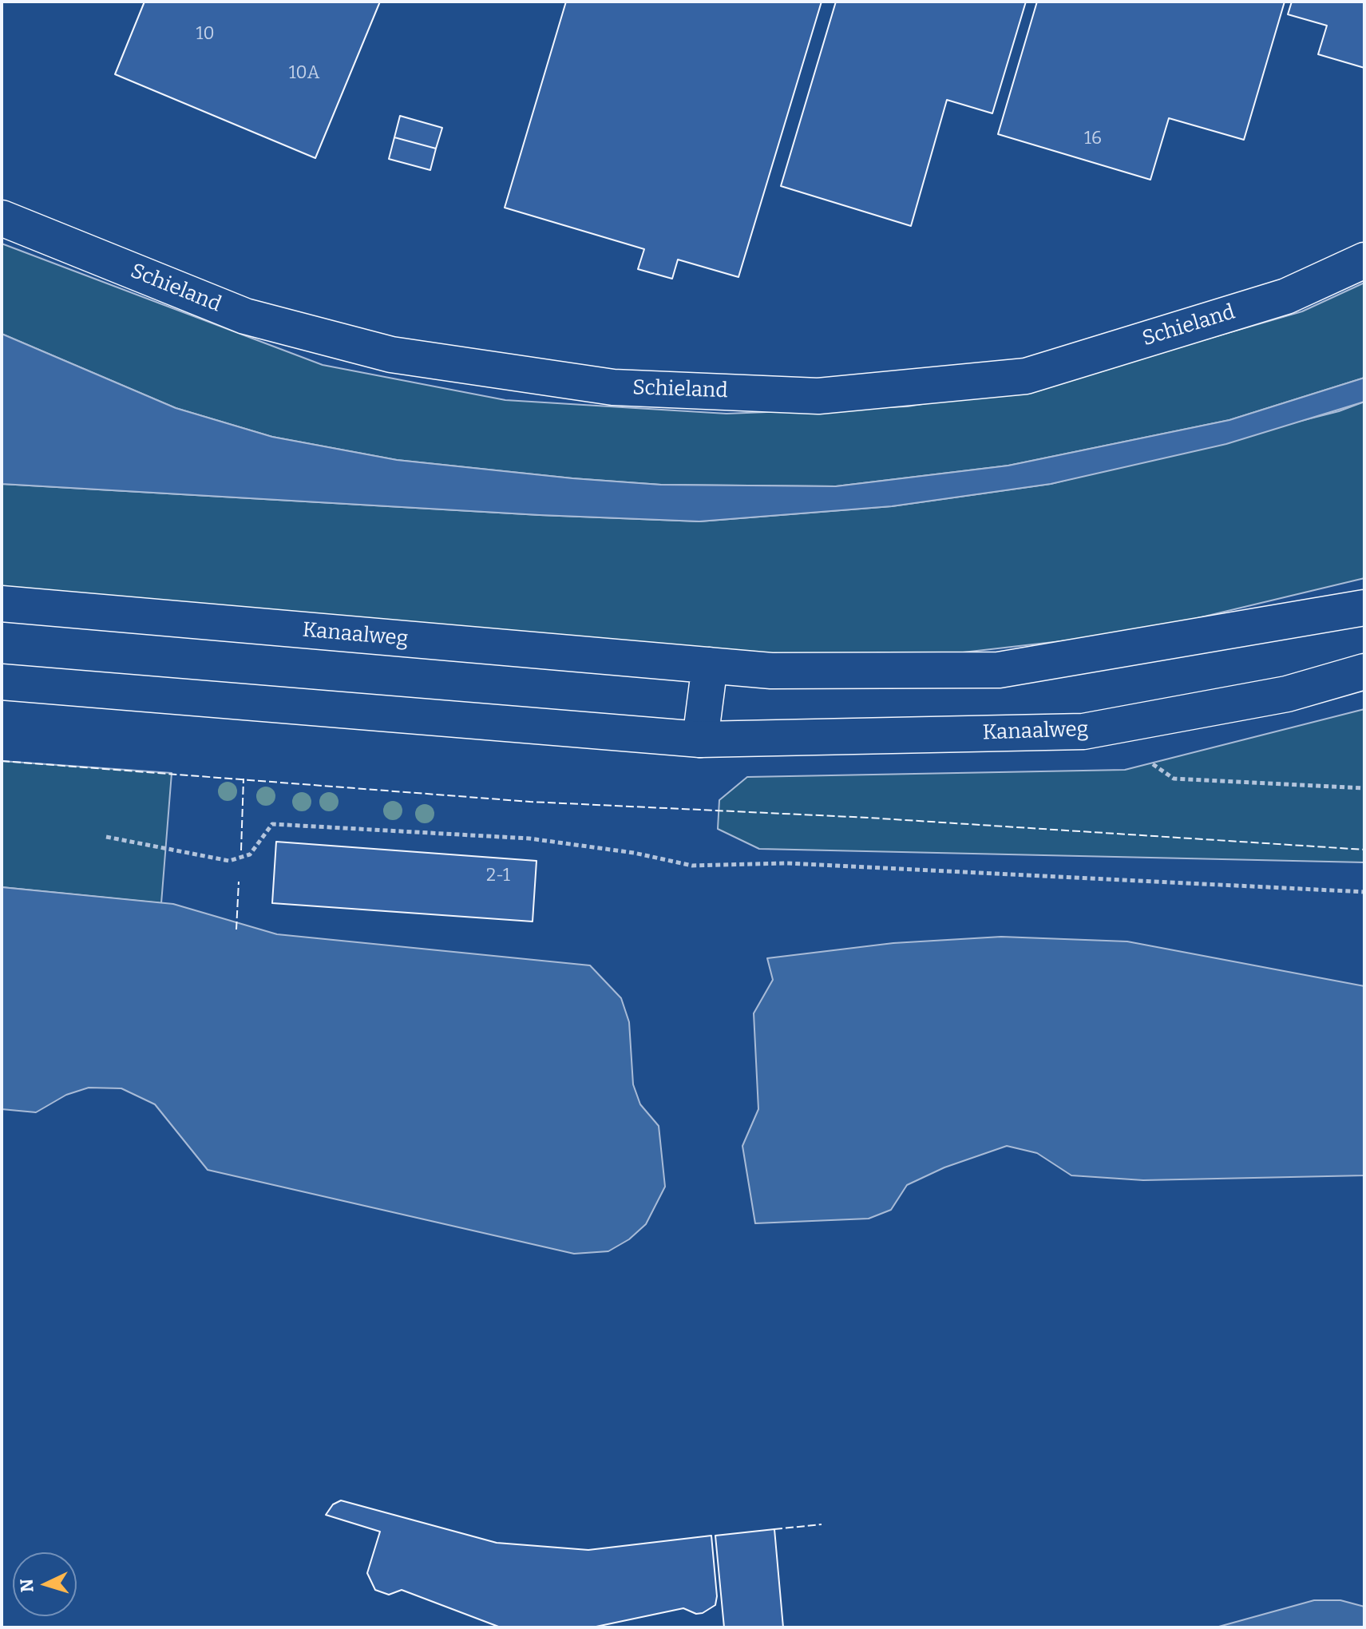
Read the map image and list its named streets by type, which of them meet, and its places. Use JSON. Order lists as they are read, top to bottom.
{
  "streets": {
    "street": ["Schieland", "Kanaalweg"]
  },
  "house_numbers": [
    "10",
    "10A",
    "16",
    "2-1"
  ],
  "north": "left"
}
